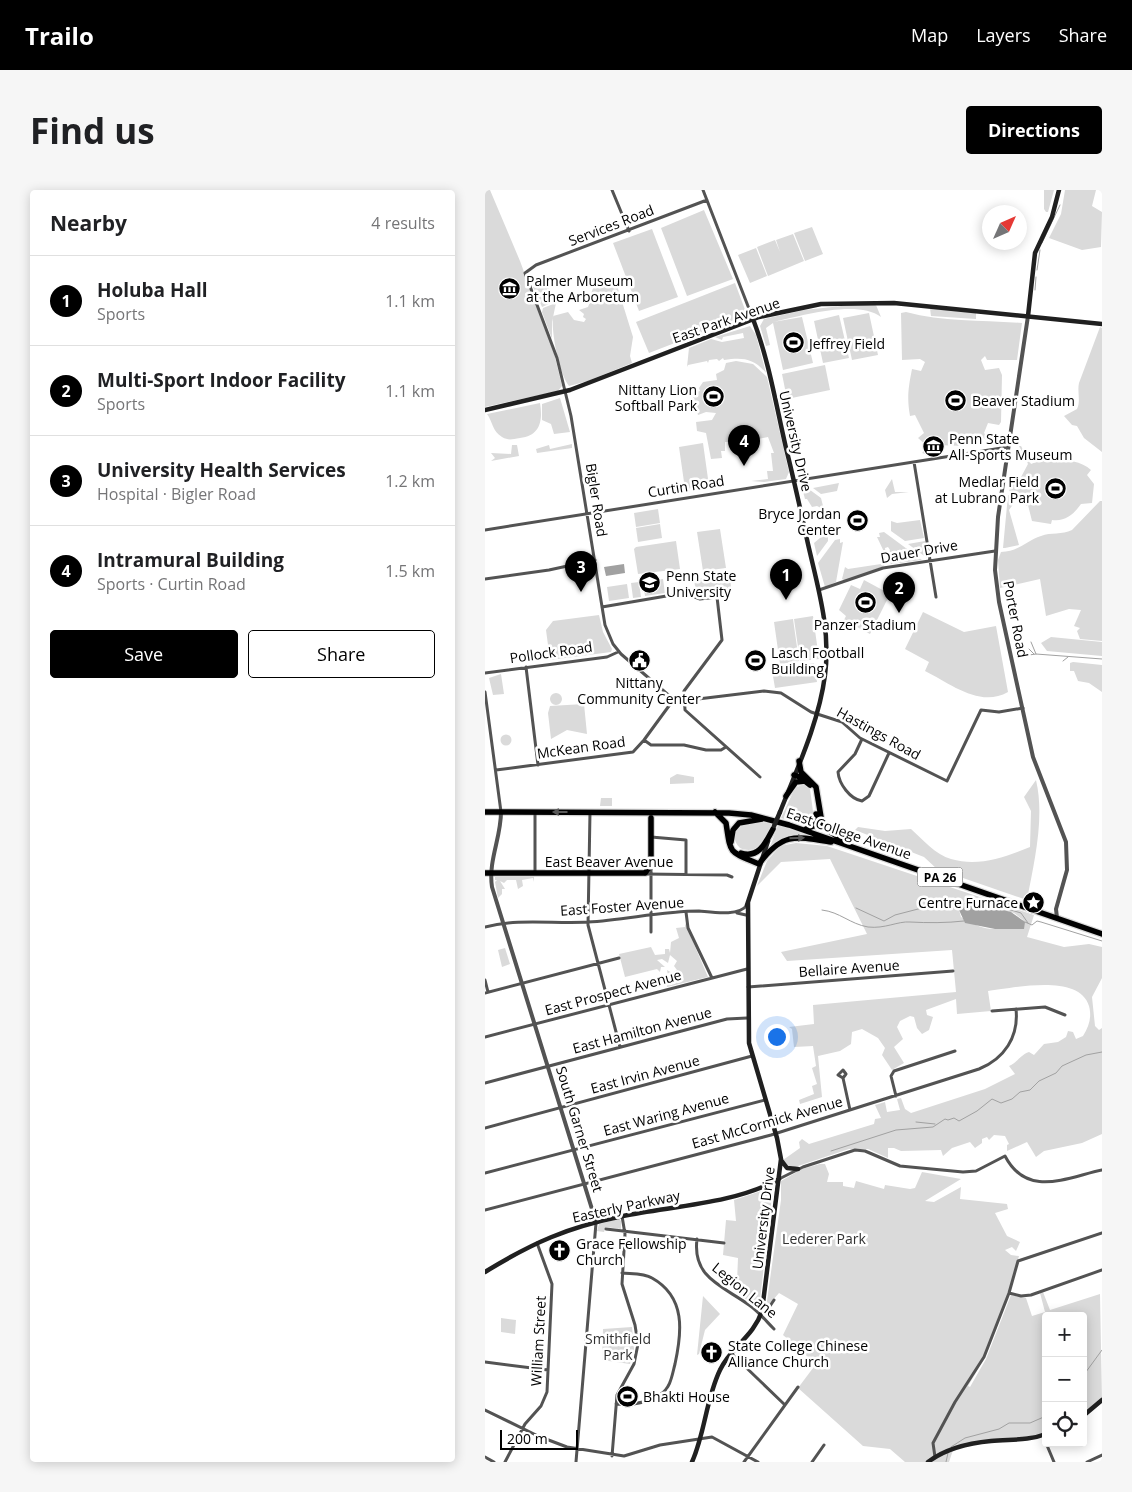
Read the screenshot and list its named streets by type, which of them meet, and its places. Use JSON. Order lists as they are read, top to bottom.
{
  "streets": {
    "main road": [
      "East Park Avenue",
      "University Drive",
      "East College Avenue",
      "East Beaver Avenue",
      "PA 26",
      "Easterly Parkway"
    ],
    "street": [
      "Services Road",
      "Curtin Road",
      "Bigler Road",
      "Dauer Drive",
      "Porter Road",
      "Pollock Road",
      "Hastings Road",
      "McKean Road",
      "East Foster Avenue",
      "Bellaire Avenue",
      "East Prospect Avenue",
      "East Hamilton Avenue",
      "East Irvin Avenue",
      "East Waring Avenue",
      "East McCormick Avenue",
      "South Garner Street",
      "Legion Lane",
      "William Street"
    ]
  },
  "crossings": [
    ["Services Road", "University Drive"],
    ["Services Road", "Bigler Road"],
    ["East Park Avenue", "University Drive"],
    ["East Park Avenue", "Bigler Road"],
    ["East Park Avenue", "Porter Road"],
    ["University Drive", "Curtin Road"],
    ["University Drive", "Dauer Drive"],
    ["University Drive", "Hastings Road"],
    ["University Drive", "East College Avenue"],
    ["University Drive", "East Foster Avenue"],
    ["University Drive", "Bellaire Avenue"],
    ["University Drive", "East Prospect Avenue"],
    ["University Drive", "East Hamilton Avenue"],
    ["University Drive", "East Irvin Avenue"],
    ["University Drive", "East Waring Avenue"],
    ["University Drive", "East McCormick Avenue"],
    ["University Drive", "Easterly Parkway"],
    ["University Drive", "Legion Lane"],
    ["Curtin Road", "Bigler Road"],
    ["Curtin Road", "Porter Road"],
    ["Bigler Road", "Pollock Road"],
    ["Bigler Road", "McKean Road"],
    ["Dauer Drive", "Porter Road"],
    ["Porter Road", "Hastings Road"],
    ["Porter Road", "East College Avenue"],
    ["East College Avenue", "South Garner Street"],
    ["East Beaver Avenue", "South Garner Street"],
    ["East Foster Avenue", "South Garner Street"],
    ["East Prospect Avenue", "South Garner Street"],
    ["East Hamilton Avenue", "South Garner Street"],
    ["East Irvin Avenue", "South Garner Street"],
    ["East Waring Avenue", "South Garner Street"],
    ["East McCormick Avenue", "South Garner Street"],
    ["South Garner Street", "Easterly Parkway"],
    ["Easterly Parkway", "William Street"]
  ],
  "parks": ["Lederer Park", "Smithfield Park"],
  "places": {
    "museum": ["Palmer Museum at the Arboretum", "Penn State All-Sports Museum"],
    "sports": [
      "Jeffrey Field",
      "Nittany Lion Softball Park",
      "Beaver Stadium",
      "Medlar Field at Lubrano Park",
      "Bryce Jordan Center",
      "Panzer Stadium",
      "Lasch Football Building",
      "Bhakti House"
    ],
    "school or university": ["Penn State University"],
    "public building": ["Nittany Community Center"],
    "place": ["Centre Furnace"],
    "church": ["Grace Fellowship Church", "State College Chinese Alliance Church"]
  },
  "scale_bar": "200 m",
  "north": "top right",
  "page": {
    "header": "Trailo",
    "nav": ["Map", "Layers", "Share"],
    "buttons": [
      "Directions",
      ["Save", "Share"]
    ],
    "title": "Find us",
    "heading": ["Nearby", "4 results"],
    "list": [
      {
        "mark": "1",
        "name": "Holuba Hall",
        "note": "Sports",
        "value": "1.1 km"
      },
      {
        "mark": "2",
        "name": "Multi-Sport Indoor Facility",
        "note": "Sports",
        "value": "1.1 km"
      },
      {
        "mark": "3",
        "name": "University Health Services",
        "note": "Hospital · Bigler Road",
        "value": "1.2 km"
      },
      {
        "mark": "4",
        "name": "Intramural Building",
        "note": "Sports · Curtin Road",
        "value": "1.5 km"
      }
    ],
    "pins": [
      "4",
      "3",
      "1",
      "2"
    ],
    "map_buttons": ["+", "−"],
    "scale": "200 m"
  }
}
